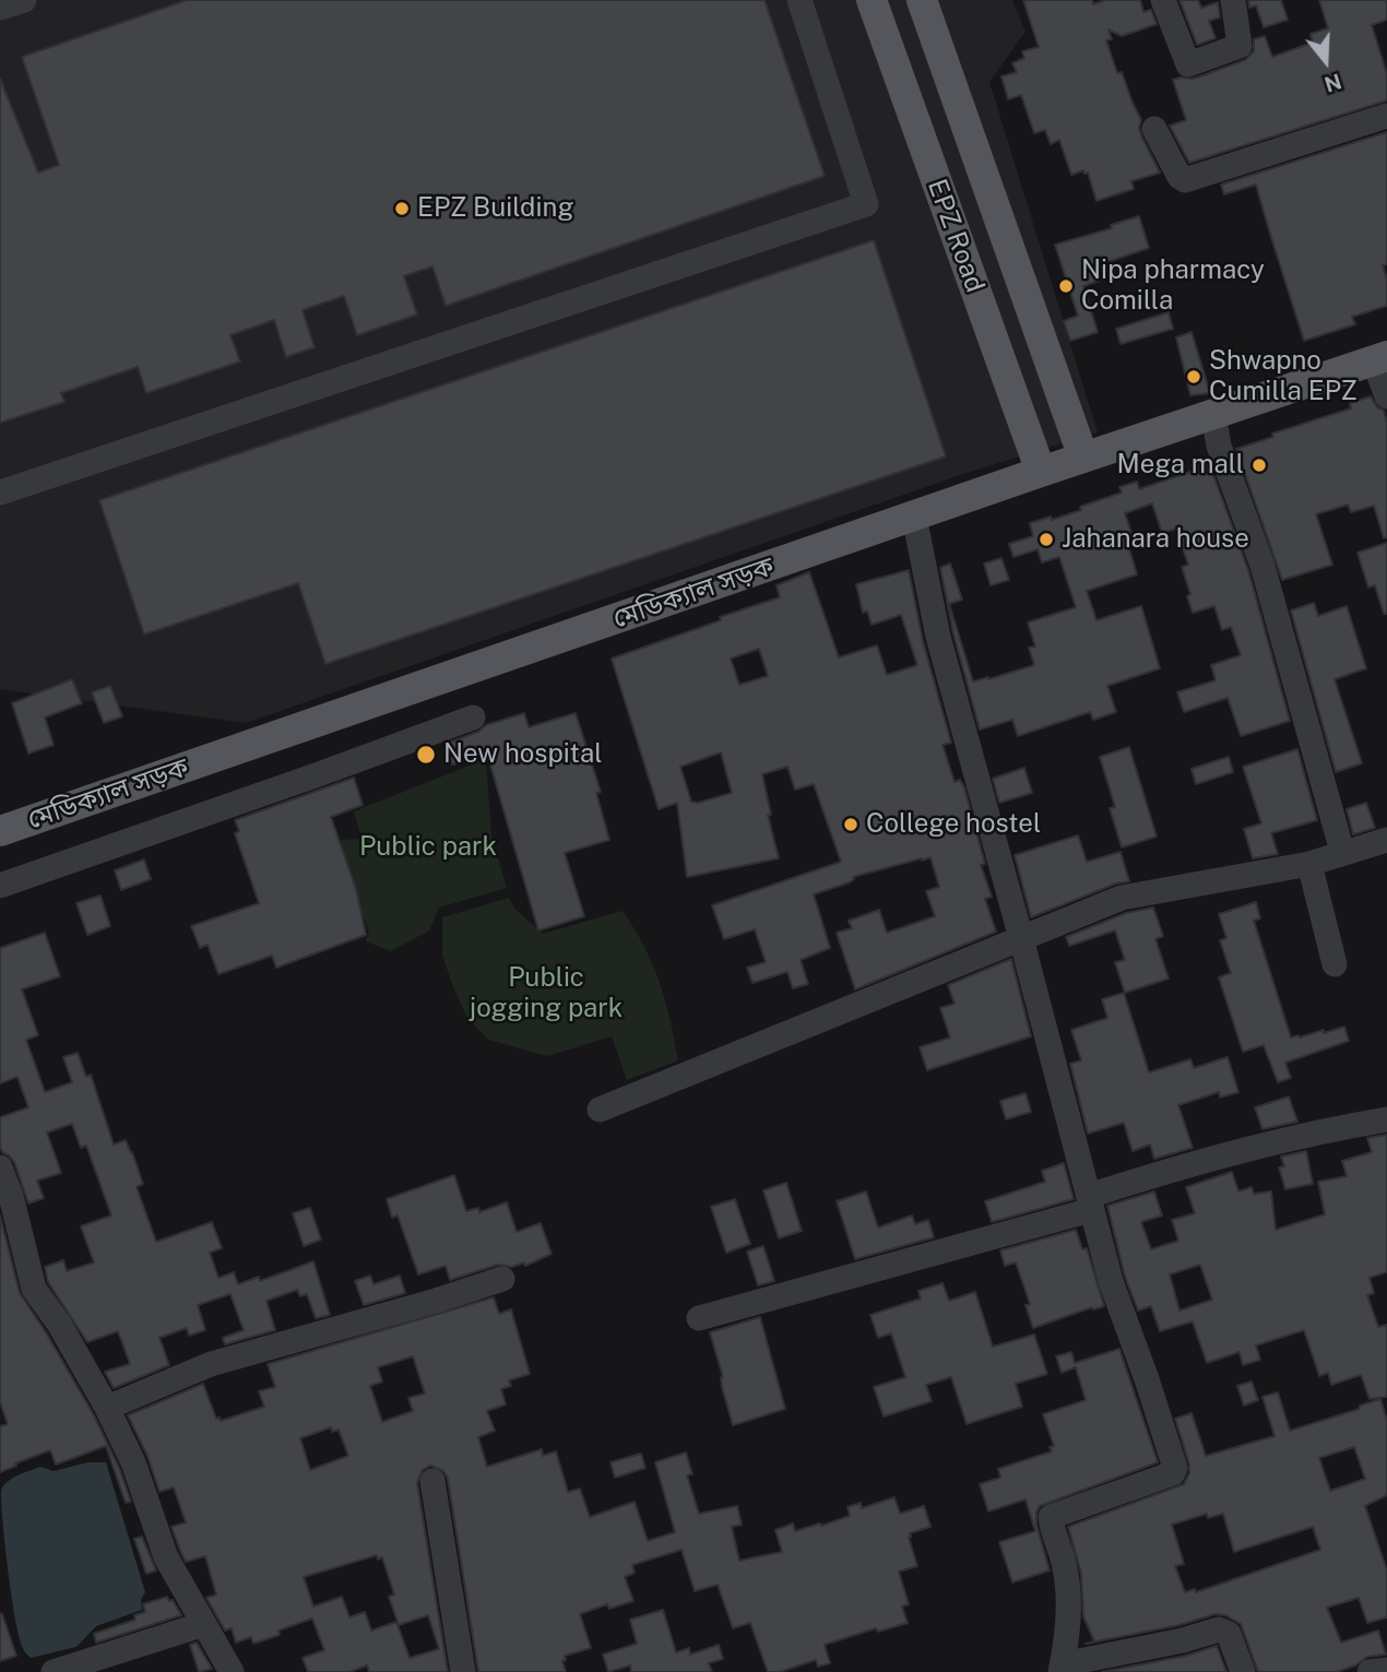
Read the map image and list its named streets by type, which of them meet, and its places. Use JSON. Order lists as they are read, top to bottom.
{
  "streets": {
    "main road": ["EPZ Road", "মেডিক্যাল সড়ক"]
  },
  "crossings": [
    ["EPZ Road", "মেডিক্যাল সড়ক"]
  ],
  "parks": ["Public park", "Public jogging park"],
  "places": [
    "EPZ Building",
    "Nipa pharmacy Comilla",
    "Shwapno Cumilla EPZ",
    "Mega mall",
    "Jahanara house",
    "New hospital",
    "College hostel"
  ],
  "north": "bottom"
}
